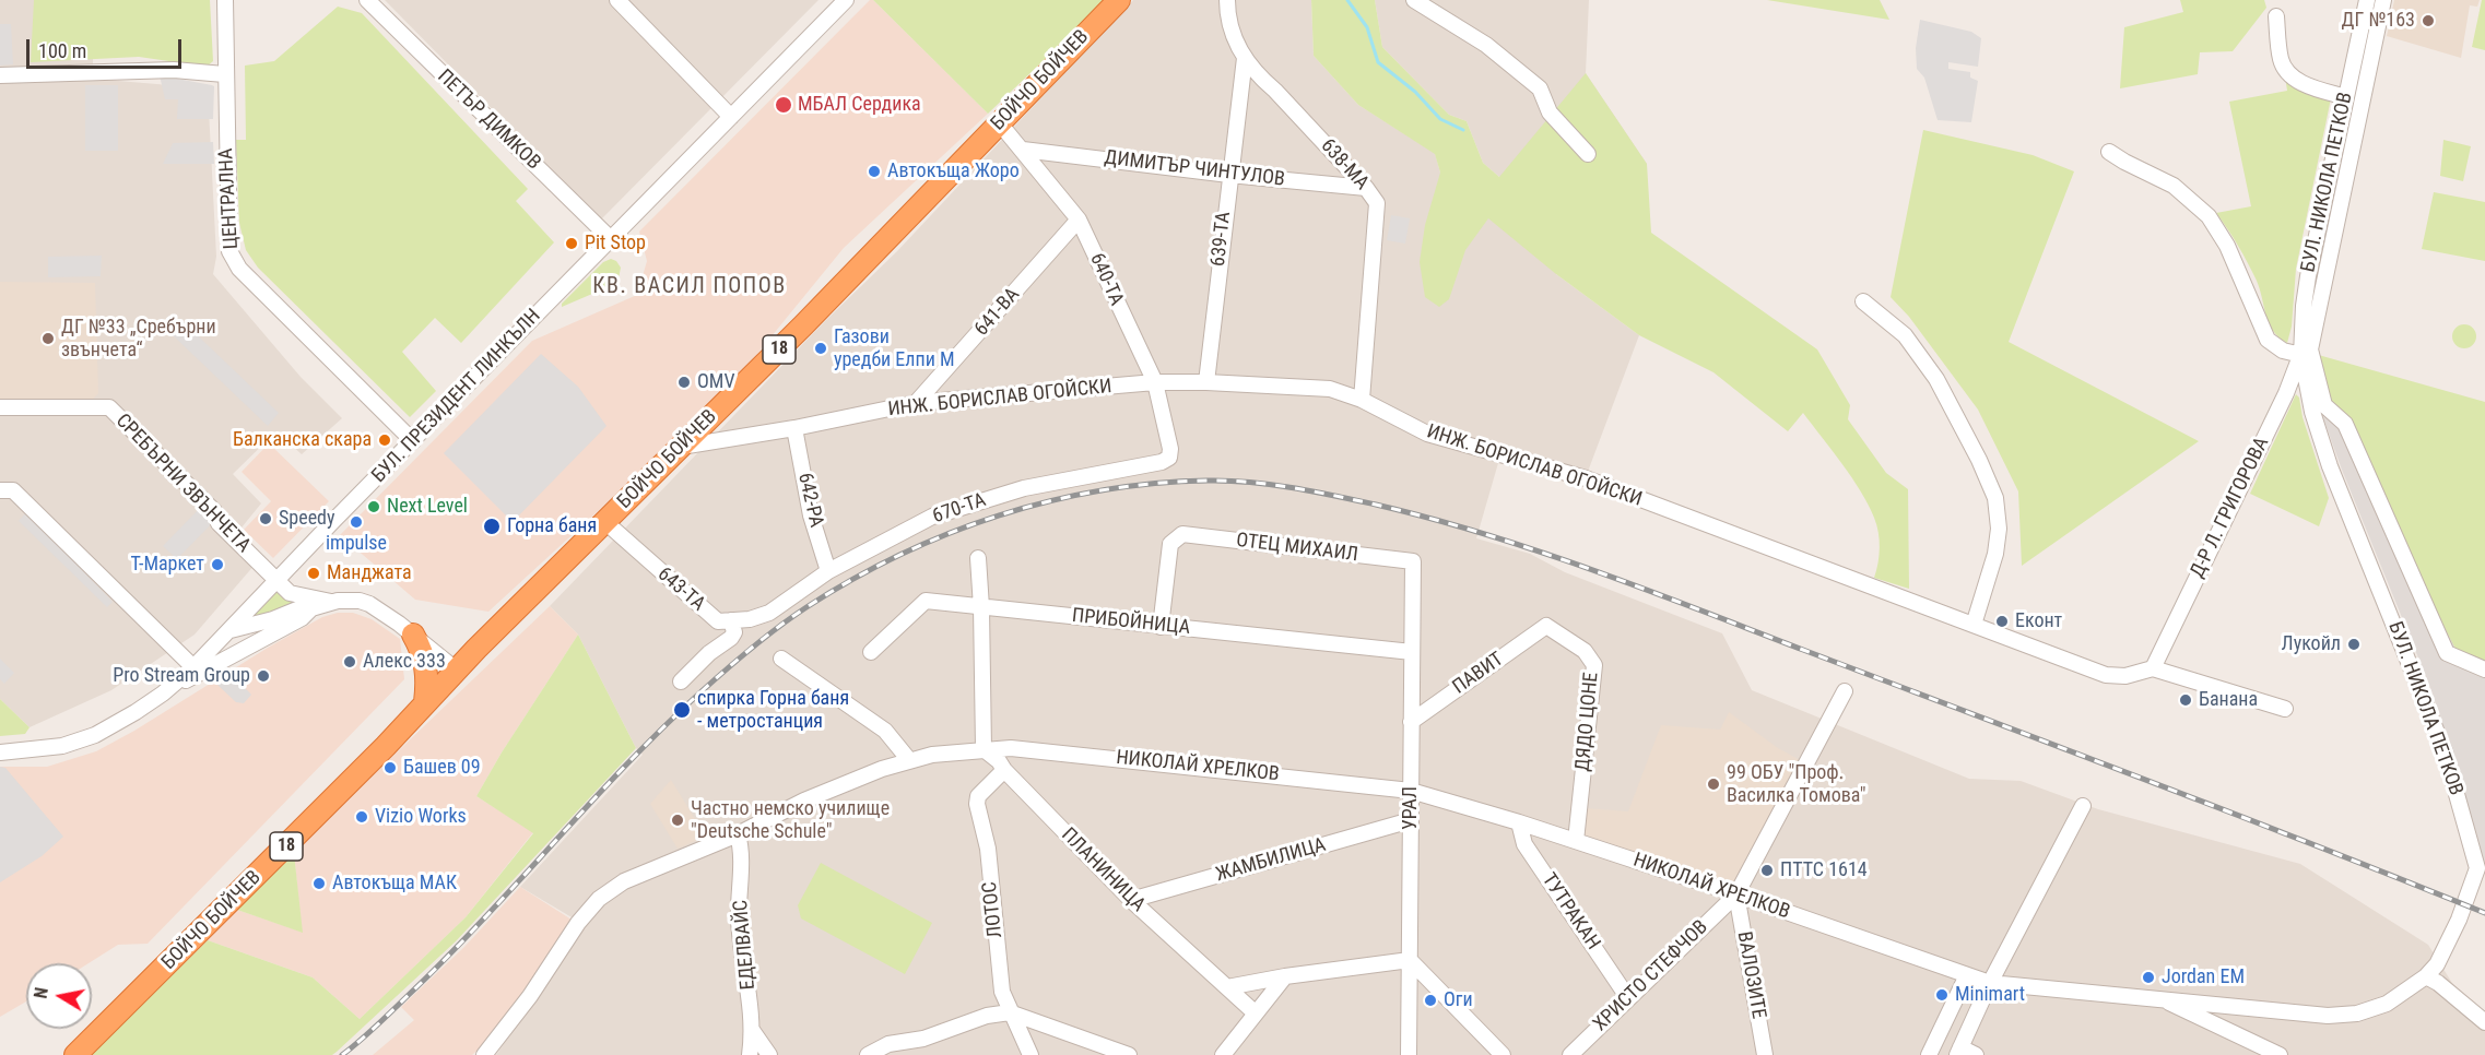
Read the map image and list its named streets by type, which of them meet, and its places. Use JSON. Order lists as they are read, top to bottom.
{
  "streets": {
    "highway": ["БОЙЧО БОЙЧЕВ", "18"],
    "street": [
      "ПЕТЪР ДИМКОВ",
      "638-МА",
      "ДИМИТЪР ЧИНТУЛОВ",
      "БУЛ. НИКОЛА ПЕТКОВ",
      "ЦЕНТРАЛНА",
      "639-ТА",
      "640-ТА",
      "641-ВА",
      "БУЛ. ПРЕЗИДЕНТ ЛИНКЪЛН",
      "ИНЖ. БОРИСЛАВ ОГОЙСКИ",
      "СРЕБЪРНИ ЗВЪНЧЕТА",
      "642-РА",
      "Д-Р Л. ГРИГОРОВА",
      "670-ТА",
      "ОТЕЦ МИХАИЛ",
      "643-ТА",
      "ПРИБОЙНИЦА",
      "ПАВИТ",
      "ДЯДО ЦОНЕ",
      "НИКОЛАЙ ХРЕЛКОВ",
      "УРАЛ",
      "ЖАМБИЛИЦА",
      "ПЛАНИНИЦА",
      "ЛОТОС",
      "ТУТРАКАН",
      "ЕДЕЛВАЙС",
      "ВАЛОЗИТЕ",
      "ХРИСТО СТЕФЧОВ"
    ]
  },
  "crossings": [
    ["БОЙЧО БОЙЧЕВ", "640-ТА"],
    ["БОЙЧО БОЙЧЕВ", "ИНЖ. БОРИСЛАВ ОГОЙСКИ"],
    ["БОЙЧО БОЙЧЕВ", "643-ТА"],
    ["ПЕТЪР ДИМКОВ", "БУЛ. ПРЕЗИДЕНТ ЛИНКЪЛН"],
    ["638-МА", "ДИМИТЪР ЧИНТУЛОВ"],
    ["638-МА", "639-ТА"],
    ["638-МА", "ИНЖ. БОРИСЛАВ ОГОЙСКИ"],
    ["ДИМИТЪР ЧИНТУЛОВ", "639-ТА"],
    ["ДИМИТЪР ЧИНТУЛОВ", "640-ТА"],
    ["БУЛ. НИКОЛА ПЕТКОВ", "Д-Р Л. ГРИГОРОВА"],
    ["БУЛ. НИКОЛА ПЕТКОВ", "НИКОЛАЙ ХРЕЛКОВ"],
    ["ЦЕНТРАЛНА", "БУЛ. ПРЕЗИДЕНТ ЛИНКЪЛН"],
    ["639-ТА", "ИНЖ. БОРИСЛАВ ОГОЙСКИ"],
    ["640-ТА", "641-ВА"],
    ["640-ТА", "ИНЖ. БОРИСЛАВ ОГОЙСКИ"],
    ["640-ТА", "670-ТА"],
    ["641-ВА", "ИНЖ. БОРИСЛАВ ОГОЙСКИ"],
    ["БУЛ. ПРЕЗИДЕНТ ЛИНКЪЛН", "СРЕБЪРНИ ЗВЪНЧЕТА"],
    ["ИНЖ. БОРИСЛАВ ОГОЙСКИ", "642-РА"],
    ["ИНЖ. БОРИСЛАВ ОГОЙСКИ", "Д-Р Л. ГРИГОРОВА"],
    ["642-РА", "670-ТА"],
    ["670-ТА", "643-ТА"],
    ["ОТЕЦ МИХАИЛ", "ПРИБОЙНИЦА"],
    ["ОТЕЦ МИХАИЛ", "УРАЛ"],
    ["ПРИБОЙНИЦА", "УРАЛ"],
    ["ПАВИТ", "ДЯДО ЦОНЕ"],
    ["ПАВИТ", "УРАЛ"],
    ["ДЯДО ЦОНЕ", "НИКОЛАЙ ХРЕЛКОВ"],
    ["НИКОЛАЙ ХРЕЛКОВ", "УРАЛ"],
    ["НИКОЛАЙ ХРЕЛКОВ", "ПЛАНИНИЦА"],
    ["НИКОЛАЙ ХРЕЛКОВ", "ТУТРАКАН"],
    ["НИКОЛАЙ ХРЕЛКОВ", "ЕДЕЛВАЙС"],
    ["НИКОЛАЙ ХРЕЛКОВ", "ВАЛОЗИТЕ"],
    ["НИКОЛАЙ ХРЕЛКОВ", "ХРИСТО СТЕФЧОВ"],
    ["УРАЛ", "ЖАМБИЛИЦА"],
    ["ЖАМБИЛИЦА", "ПЛАНИНИЦА"],
    ["ПЛАНИНИЦА", "ЛОТОС"],
    ["ТУТРАКАН", "ХРИСТО СТЕФЧОВ"],
    ["ВАЛОЗИТЕ", "ХРИСТО СТЕФЧОВ"]
  ],
  "districts": ["КВ. ВАСИЛ ПОПОВ"],
  "places": [
    "ДГ №163",
    "МБАЛ Сердика",
    "Автокъща Жоро",
    "Pit Stop",
    "ДГ №33 „Сребърни звънчета“",
    "Газови уредби Елпи М",
    "OMV",
    "Балканска скара",
    "Next Level",
    "Speedy",
    "impulse",
    "Горна баня",
    "Т-Маркет",
    "Манджата",
    "Еконт",
    "Лукойл",
    "Алекс 333",
    "Pro Stream Group",
    "Банана",
    "спирка Горна баня - метростанция",
    "Башев 09",
    "99 ОБУ \"Проф. Василка Томова\"",
    "Vizio Works",
    "Частно немско училище \"Deutsche Schule\"",
    "ПТТС 1614",
    "Автокъща МАК",
    "Jordan EM",
    "Minimart",
    "Оги"
  ],
  "scale_bar": "100 m",
  "north": "left"
}
